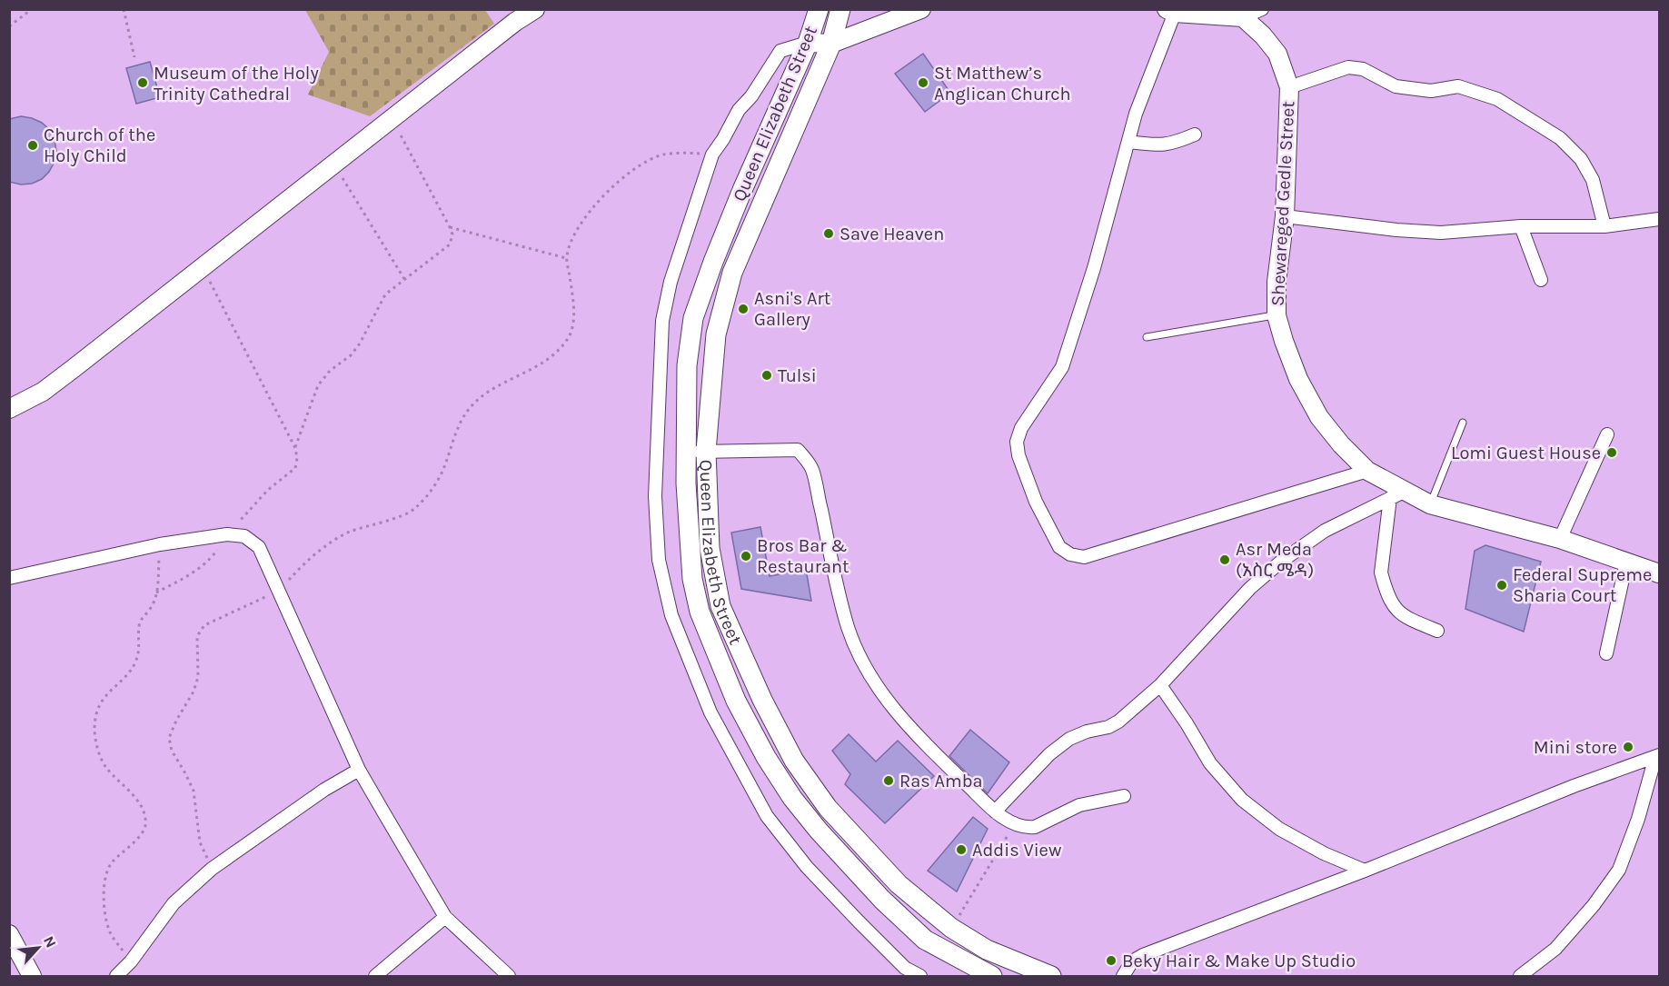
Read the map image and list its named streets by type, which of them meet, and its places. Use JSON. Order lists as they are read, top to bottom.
{
  "streets": {
    "main road": ["Queen Elizabeth Street"],
    "street": ["Shewareged Gedle Street"]
  },
  "places": [
    "Museum of the Holy Trinity Cathedral",
    "St Matthew’s Anglican Church",
    "Church of the Holy Child",
    "Save Heaven",
    "Asni's Art Gallery",
    "Tulsi",
    "Lomi Guest House",
    "Bros Bar & Restaurant",
    "Asr Meda (አስር ሜዳ)",
    "Federal Supreme Sharia Court",
    "Mini store",
    "Ras Amba",
    "Addis View",
    "Beky Hair & Make Up Studio"
  ],
  "north": "top right"
}
